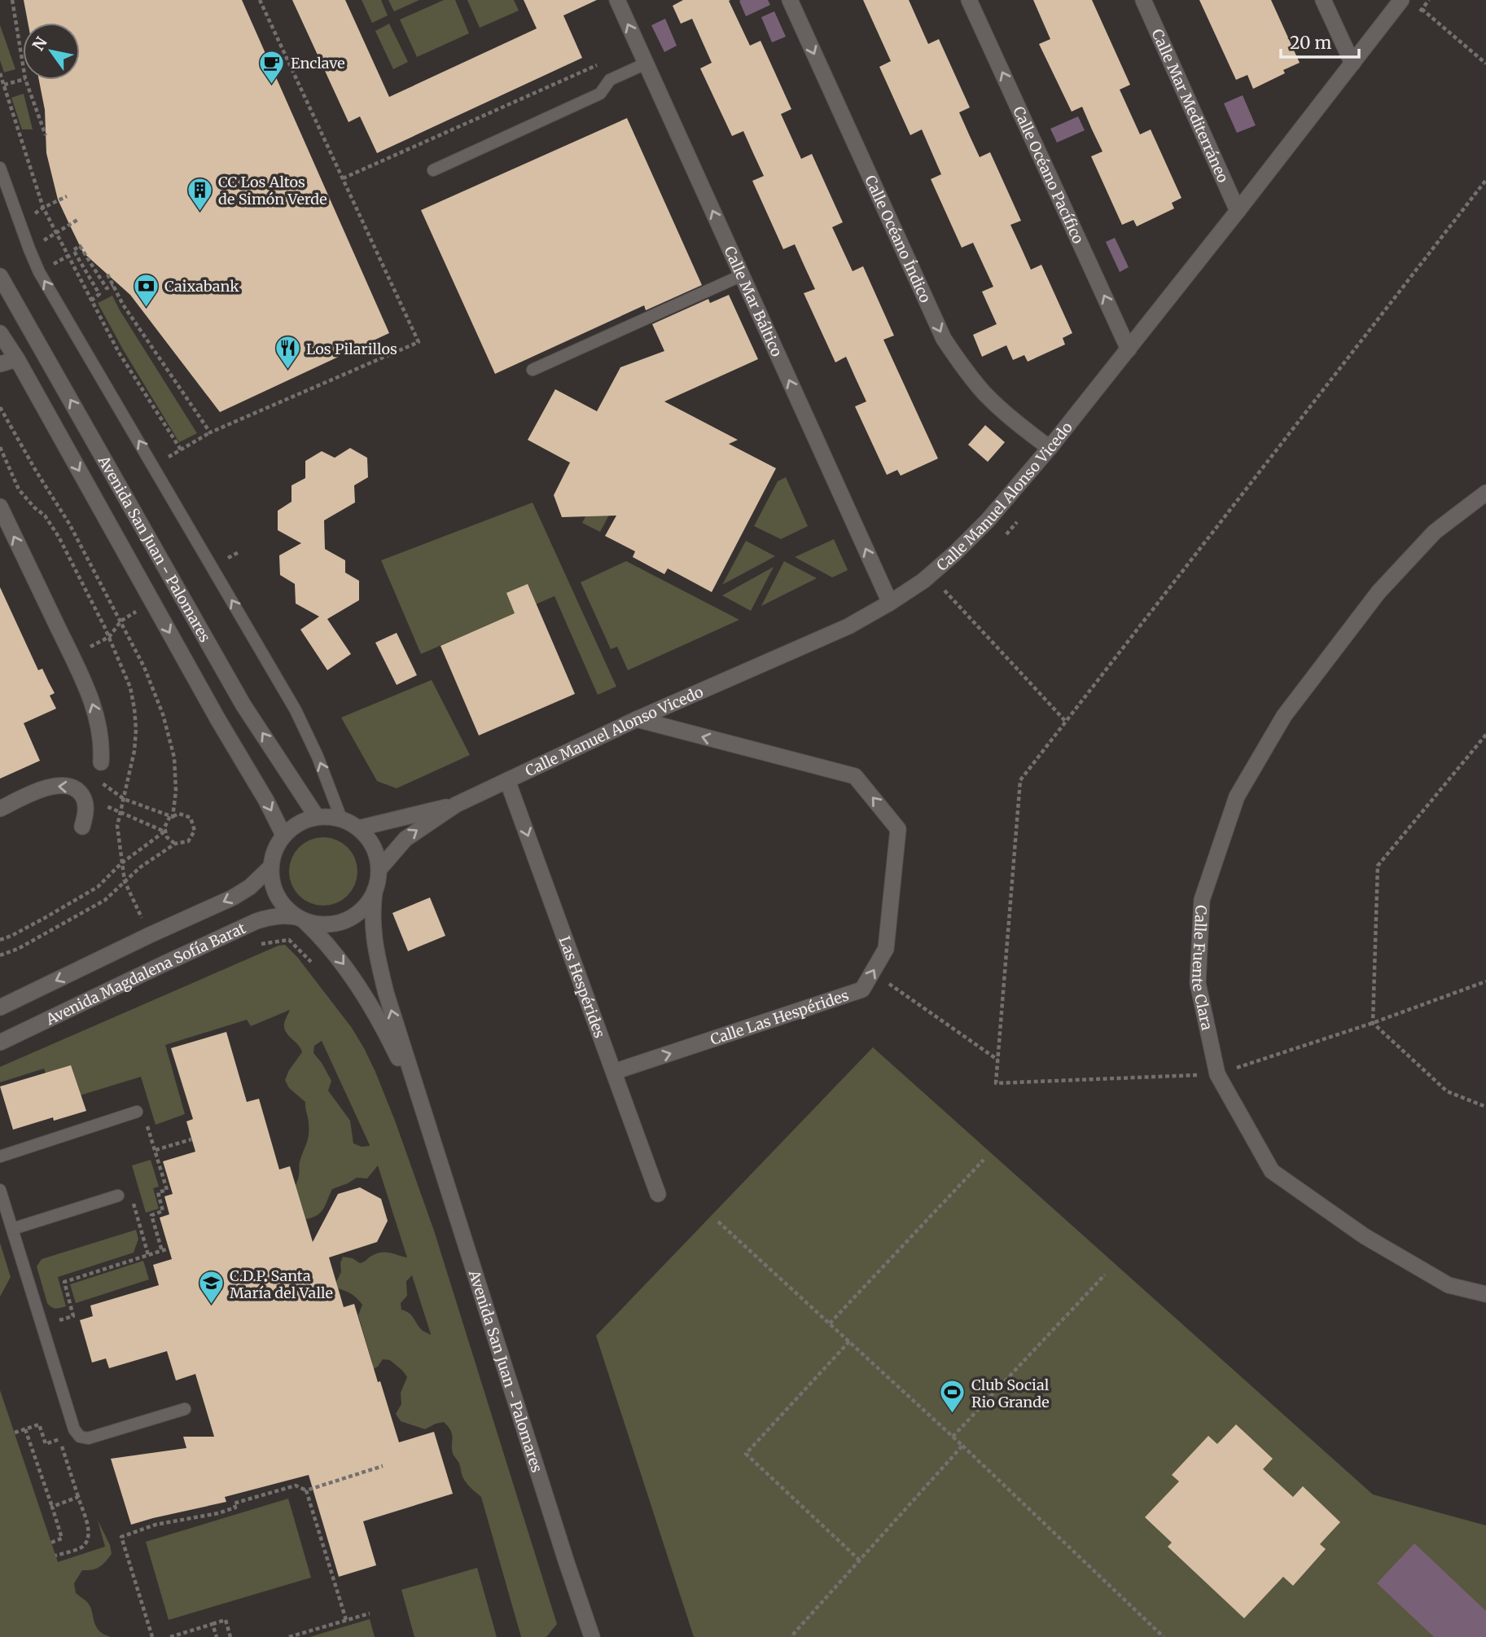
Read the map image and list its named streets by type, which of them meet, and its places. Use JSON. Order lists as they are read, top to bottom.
{
  "streets": {
    "street": [
      "Calle Mar Mediterráneo",
      "Calle Océano Pacífico",
      "Calle Océano Índico",
      "Calle Mar Báltico",
      "Calle Manuel Alonso Vicedo",
      "Avenida San Juan - Palomares",
      "Calle Fuente Clara",
      "Avenida Magdalena Sofía Barat",
      "Las Hespérides",
      "Calle Las Hespérides"
    ]
  },
  "crossings": [
    ["Calle Mar Mediterráneo", "Calle Manuel Alonso Vicedo"],
    ["Calle Océano Pacífico", "Calle Manuel Alonso Vicedo"],
    ["Calle Océano Índico", "Calle Manuel Alonso Vicedo"],
    ["Calle Mar Báltico", "Calle Manuel Alonso Vicedo"],
    ["Calle Manuel Alonso Vicedo", "Avenida San Juan - Palomares"],
    ["Calle Manuel Alonso Vicedo", "Avenida Magdalena Sofía Barat"],
    ["Calle Manuel Alonso Vicedo", "Las Hespérides"],
    ["Calle Manuel Alonso Vicedo", "Calle Las Hespérides"],
    ["Avenida San Juan - Palomares", "Avenida Magdalena Sofía Barat"],
    ["Las Hespérides", "Calle Las Hespérides"]
  ],
  "one_way": [
    "Calle Océano Pacífico",
    "Calle Océano Índico",
    "Calle Mar Báltico",
    "Las Hespérides"
  ],
  "places": {
    "cafe": ["Enclave"],
    "building": ["CC Los Altos de Simón Verde"],
    "bank": ["Caixabank"],
    "restaurant": ["Los Pilarillos"],
    "school or university": ["C.D.P. Santa María del Valle"],
    "sports": ["Club Social Rio Grande"]
  },
  "scale_bar": "20 m",
  "north": "top left"
}
